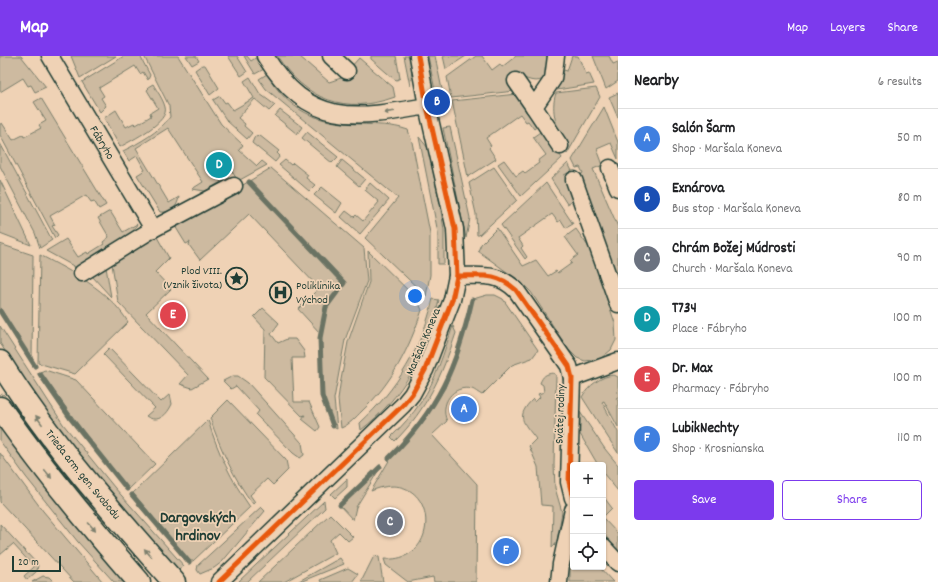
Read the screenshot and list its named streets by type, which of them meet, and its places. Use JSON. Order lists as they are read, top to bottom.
{
  "streets": {
    "street": [
      "Fábryho",
      "Maršala Koneva",
      "Svätej rodiny",
      "Trieda arm. gen. Svobodu"
    ]
  },
  "districts": ["Dargovských hrdinov"],
  "places": {
    "place": ["Plod VIII. (Vznik života)"],
    "hospital": ["Poliklinika Východ"]
  },
  "scale_bar": "20 m",
  "page": {
    "header": "Map",
    "nav": ["Map", "Layers", "Share"],
    "heading": ["Nearby", "6 results"],
    "pins": [
      "B",
      "D",
      "E",
      "A",
      "C",
      "F"
    ],
    "list": [
      {
        "mark": "A",
        "name": "Salón Šarm",
        "note": "Shop · Maršala Koneva",
        "value": "50 m"
      },
      {
        "mark": "B",
        "name": "Exnárova",
        "note": "Bus stop · Maršala Koneva",
        "value": "80 m"
      },
      {
        "mark": "C",
        "name": "Chrám Božej Múdrosti",
        "note": "Church · Maršala Koneva",
        "value": "90 m"
      },
      {
        "mark": "D",
        "name": "T734",
        "note": "Place · Fábryho",
        "value": "100 m"
      },
      {
        "mark": "E",
        "name": "Dr. Max",
        "note": "Pharmacy · Fábryho",
        "value": "100 m"
      },
      {
        "mark": "F",
        "name": "LubikNechty",
        "note": "Shop · Krosnianska",
        "value": "110 m"
      }
    ],
    "map_buttons": ["+", "−"],
    "buttons": ["Save", "Share"],
    "scale": "20 m"
  }
}
